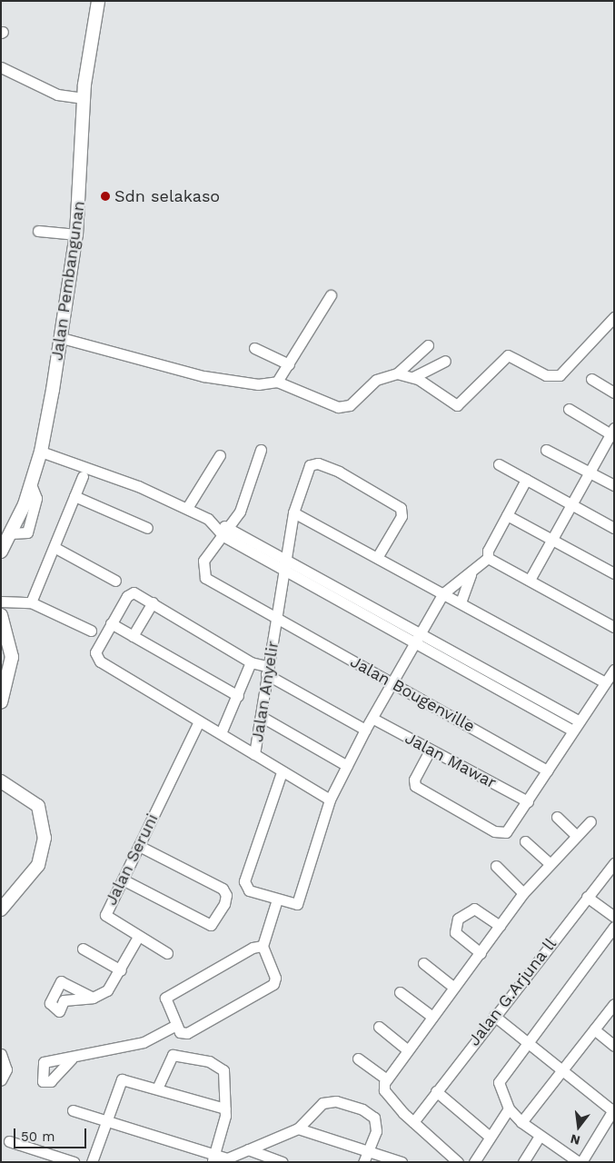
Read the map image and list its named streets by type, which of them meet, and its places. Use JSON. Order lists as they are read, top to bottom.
{
  "streets": {
    "street": [
      "Jalan Pembangunan",
      "Jalan Anyelir",
      "Jalan Bougenville",
      "Jalan Mawar",
      "Jalan Seruni",
      "Jalan G.Arjuna ll"
    ]
  },
  "crossings": [
    ["Jalan Anyelir", "Jalan Bougenville"]
  ],
  "places": ["Sdn selakaso"],
  "scale_bar": "50 m",
  "north": "bottom"
}
